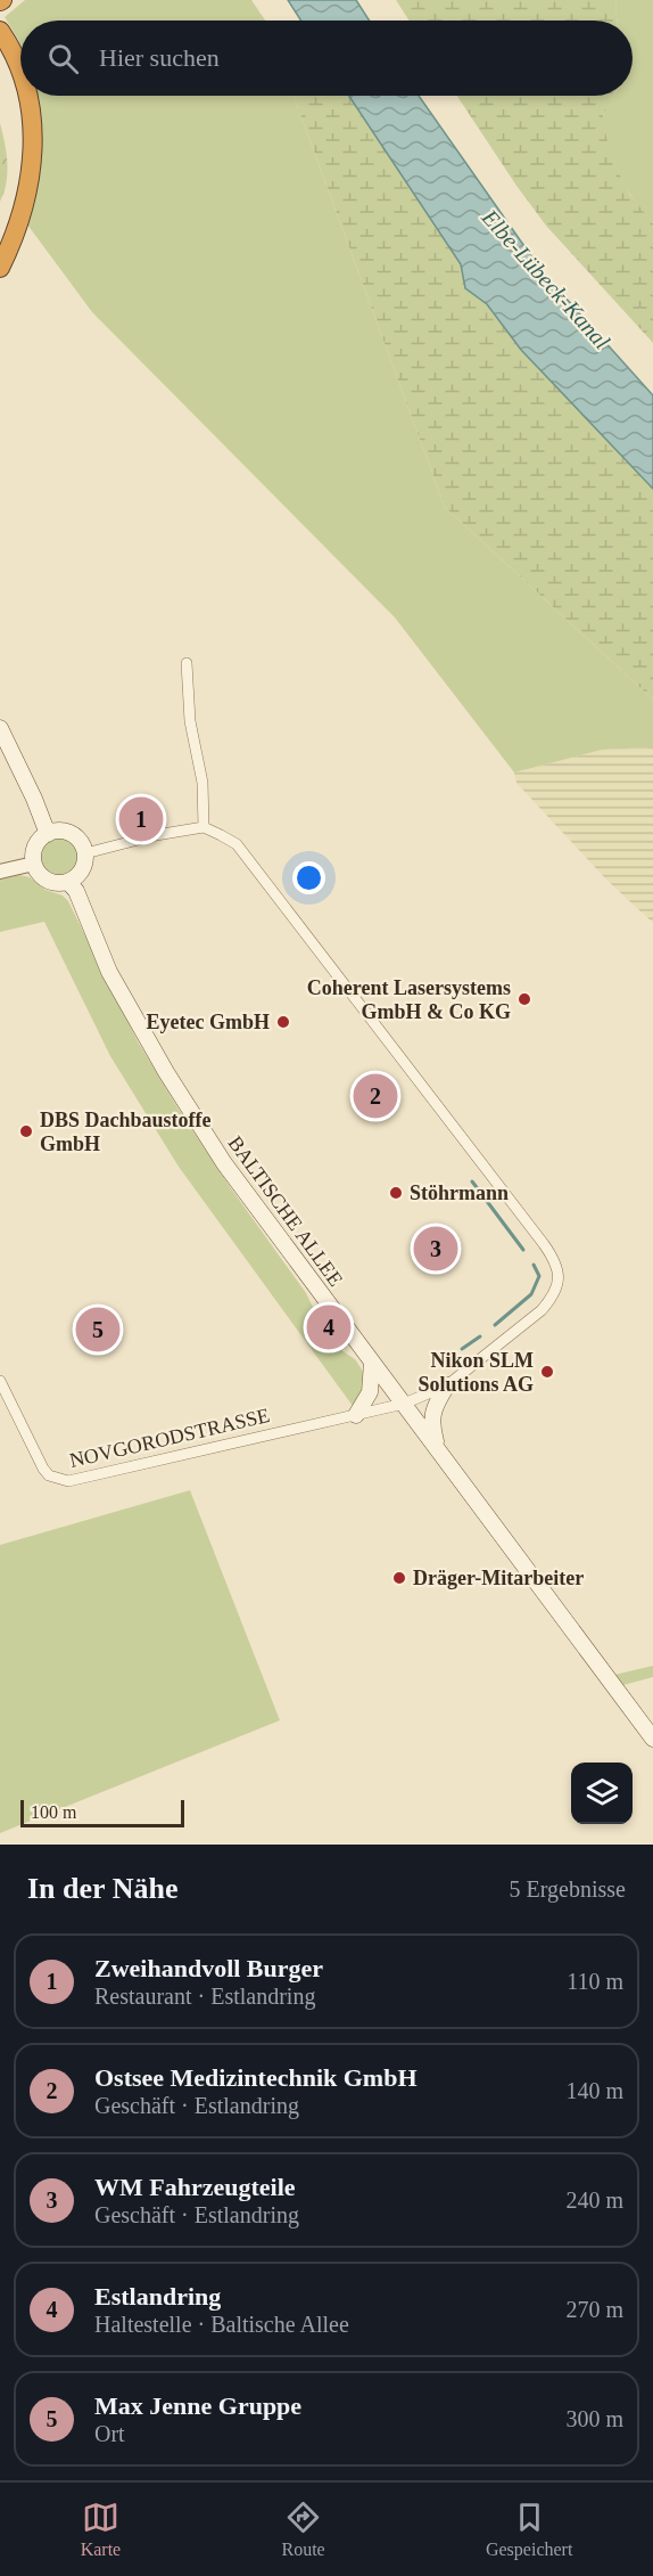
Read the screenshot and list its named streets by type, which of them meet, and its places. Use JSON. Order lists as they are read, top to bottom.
{
  "streets": {
    "main road": ["BALTISCHE ALLEE"],
    "street": ["NOVGORODSTRASSE"]
  },
  "crossings": [
    ["BALTISCHE ALLEE", "NOVGORODSTRASSE"]
  ],
  "water": ["Elbe-Lübeck-Kanal"],
  "places": [
    "Coherent Lasersystems GmbH & Co KG",
    "Eyetec GmbH",
    "DBS Dachbaustoffe GmbH",
    "Stöhrmann",
    "Nikon SLM Solutions AG",
    "Dräger-Mitarbeiter"
  ],
  "scale_bar": "100 m",
  "page": {
    "search": "Hier suchen",
    "pins": [
      "1",
      "2",
      "3",
      "4",
      "5"
    ],
    "scale": "100 m",
    "heading": ["In der Nähe", "5 Ergebnisse"],
    "list": [
      {
        "mark": "1",
        "name": "Zweihandvoll Burger",
        "note": "Restaurant · Estlandring",
        "value": "110 m"
      },
      {
        "mark": "2",
        "name": "Ostsee Medizintechnik GmbH",
        "note": "Geschäft · Estlandring",
        "value": "140 m"
      },
      {
        "mark": "3",
        "name": "WM Fahrzeugteile",
        "note": "Geschäft · Estlandring",
        "value": "240 m"
      },
      {
        "mark": "4",
        "name": "Estlandring",
        "note": "Haltestelle · Baltische Allee",
        "value": "270 m"
      },
      {
        "mark": "5",
        "name": "Max Jenne Gruppe",
        "note": "Ort",
        "value": "300 m"
      }
    ],
    "nav": ["Karte", "Route", "Gespeichert"]
  }
}
